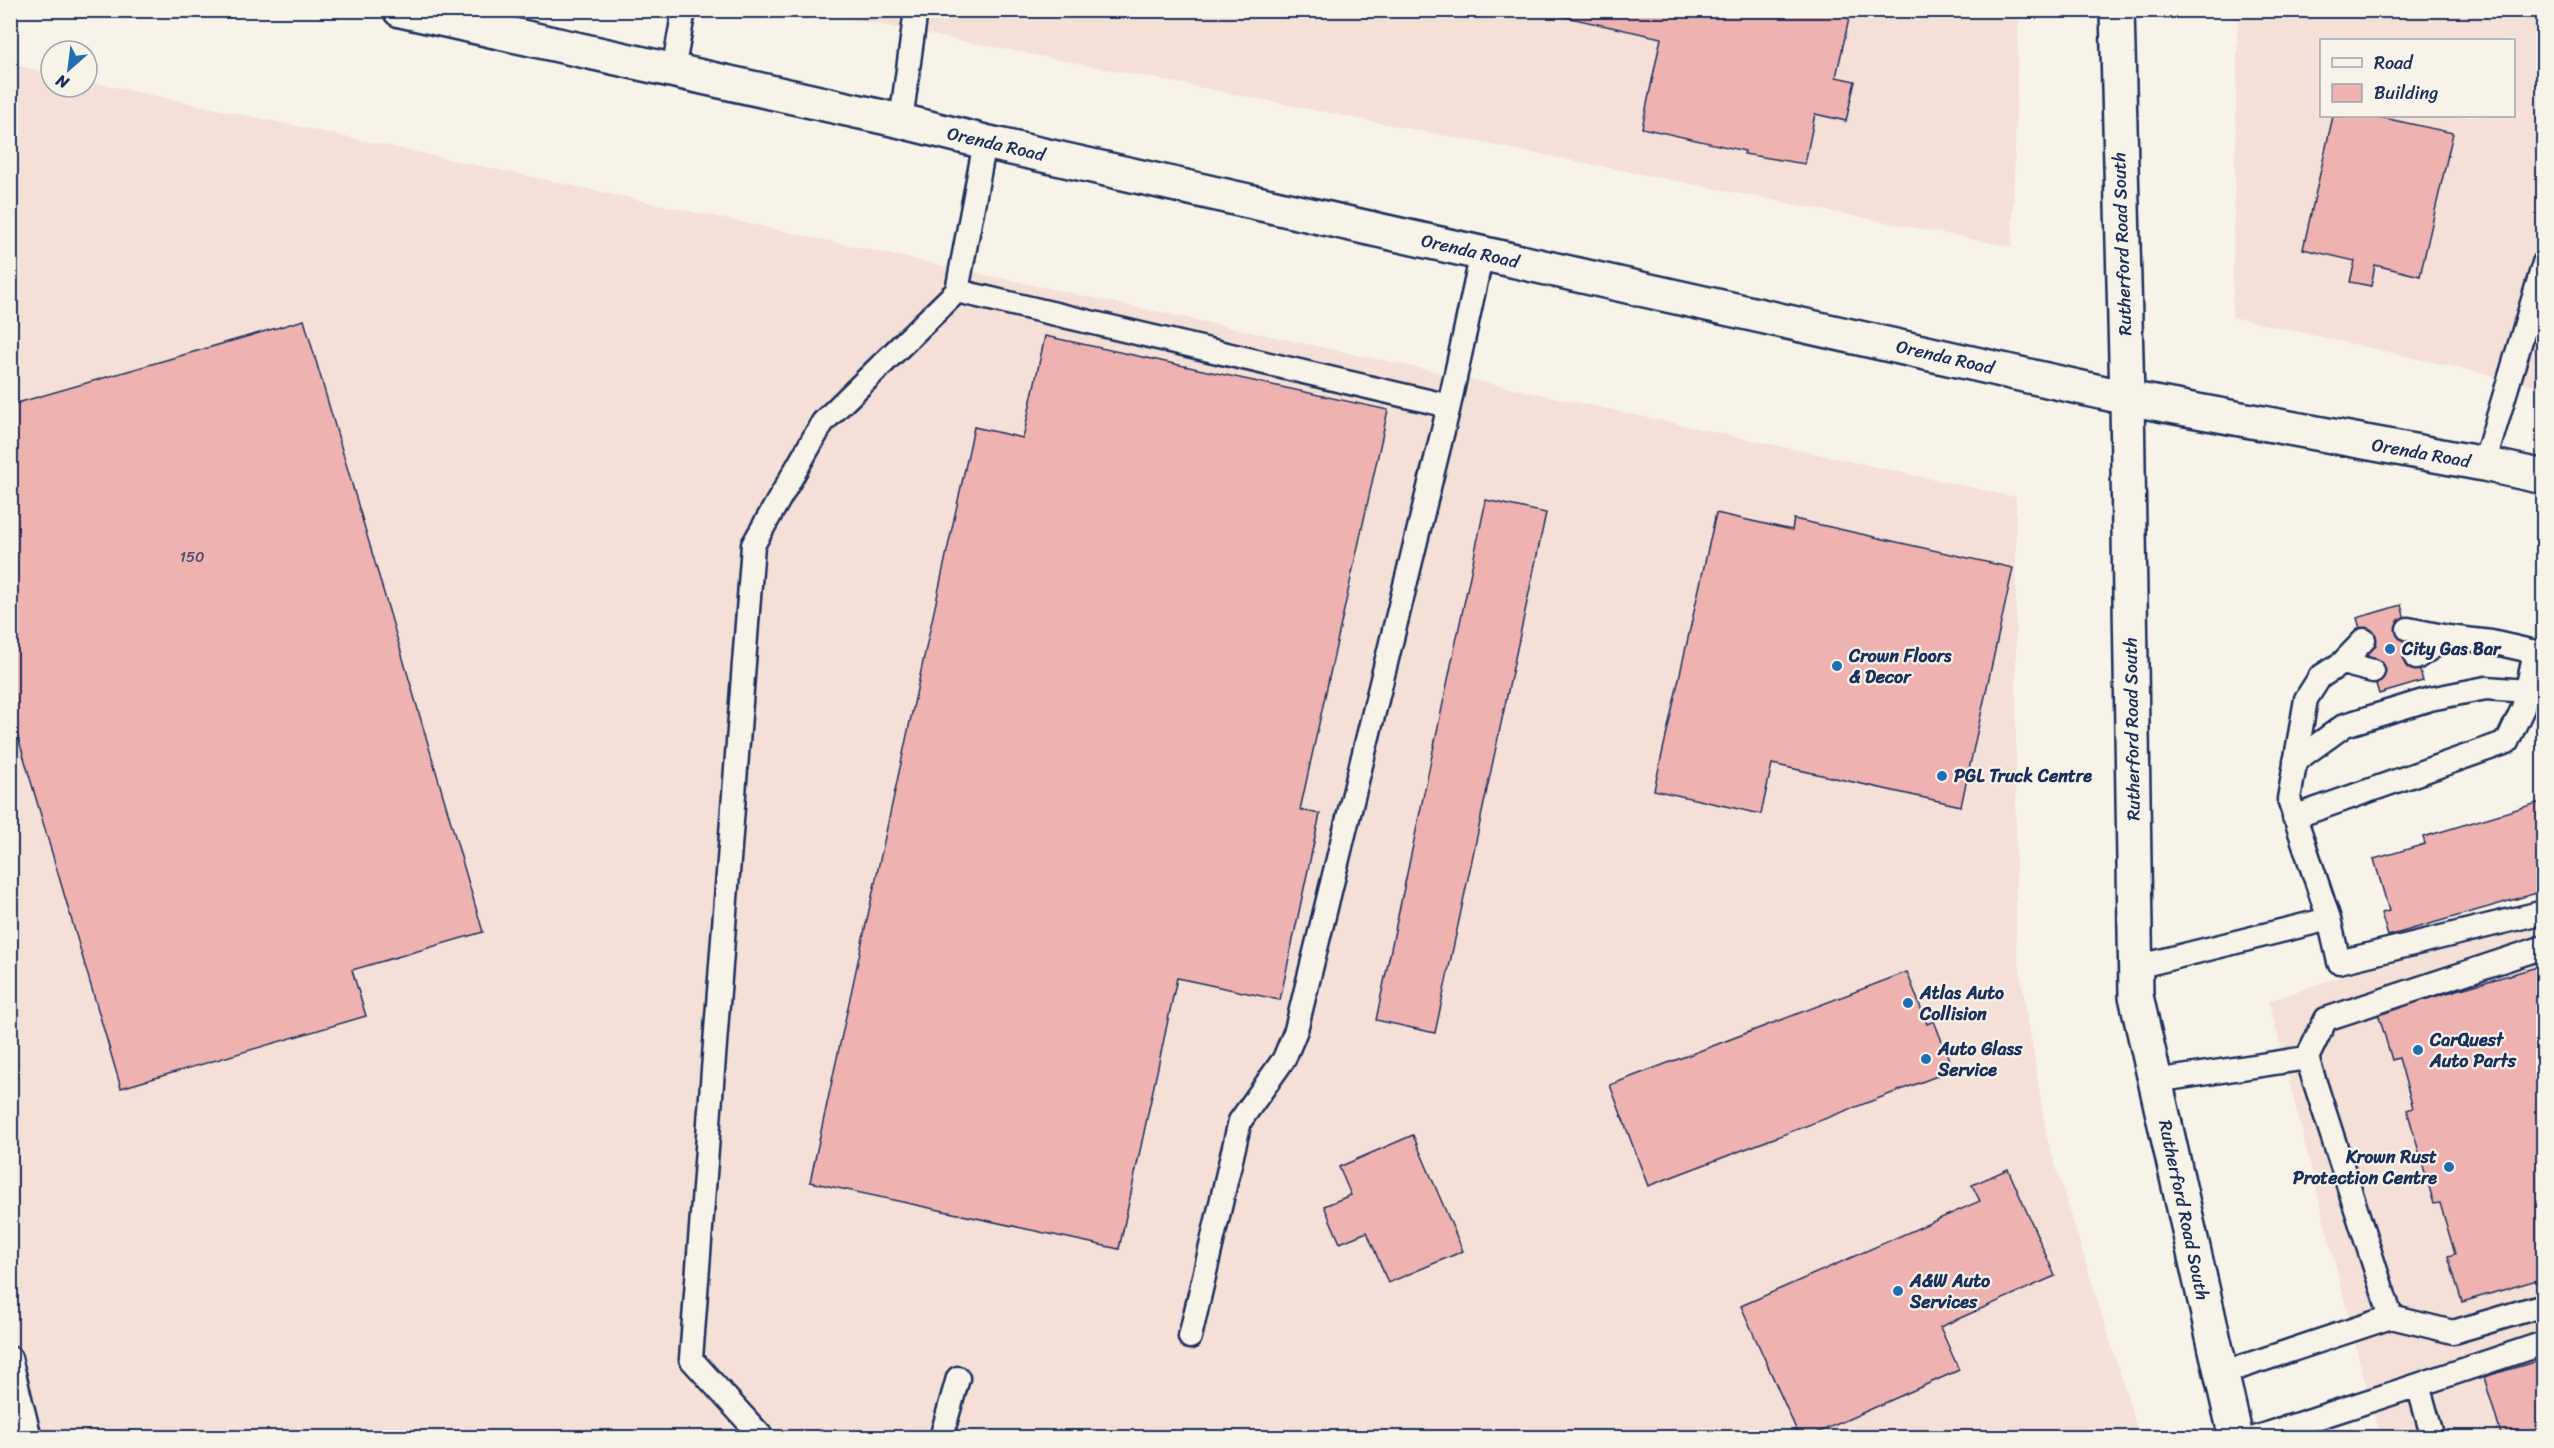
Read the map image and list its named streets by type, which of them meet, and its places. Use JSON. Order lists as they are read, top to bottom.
{
  "streets": {
    "street": ["Orenda Road", "Rutherford Road South"]
  },
  "crossings": [
    ["Orenda Road", "Rutherford Road South"]
  ],
  "places": [
    "City Gas Bar",
    "Crown Floors & Decor",
    "PGL Truck Centre",
    "Atlas Auto Collision",
    "CarQuest Auto Parts",
    "Auto Glass Service",
    "Krown Rust Protection Centre",
    "A&W Auto Services"
  ],
  "house_numbers": ["150"],
  "legend": ["Road", "Building"],
  "north": "bottom left"
}
